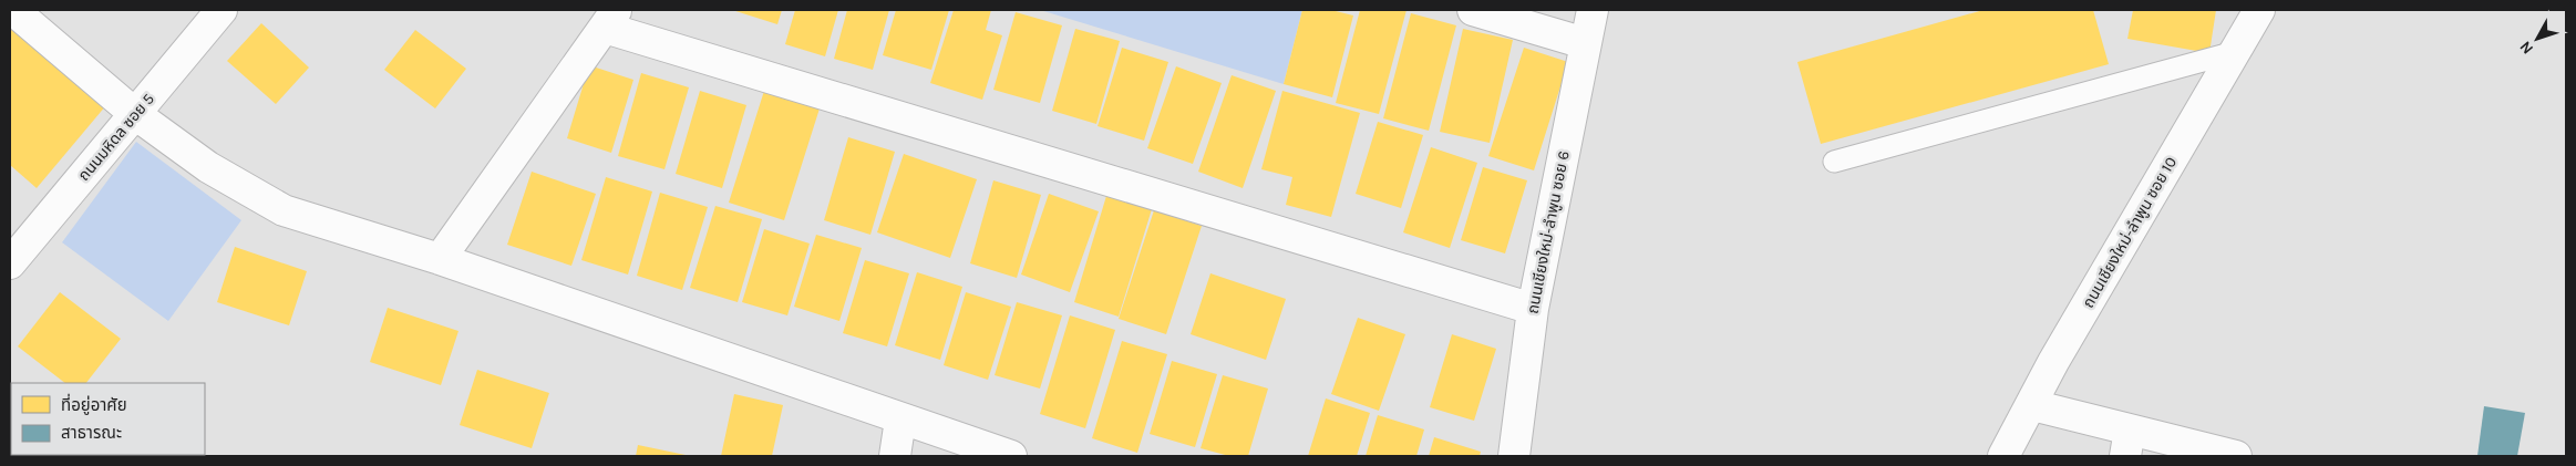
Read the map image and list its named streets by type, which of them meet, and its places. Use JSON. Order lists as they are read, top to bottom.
{
  "streets": {
    "street": ["ถนนมหิดล ซอย 5", "ถนนเชียงใหม่-ลำพูน ซอย 6", "ถนนเชียงใหม่-ลำพูน ซอย 10"]
  },
  "legend": ["ที่อยู่อาศัย", "สาธารณะ"],
  "north": "bottom left"
}
